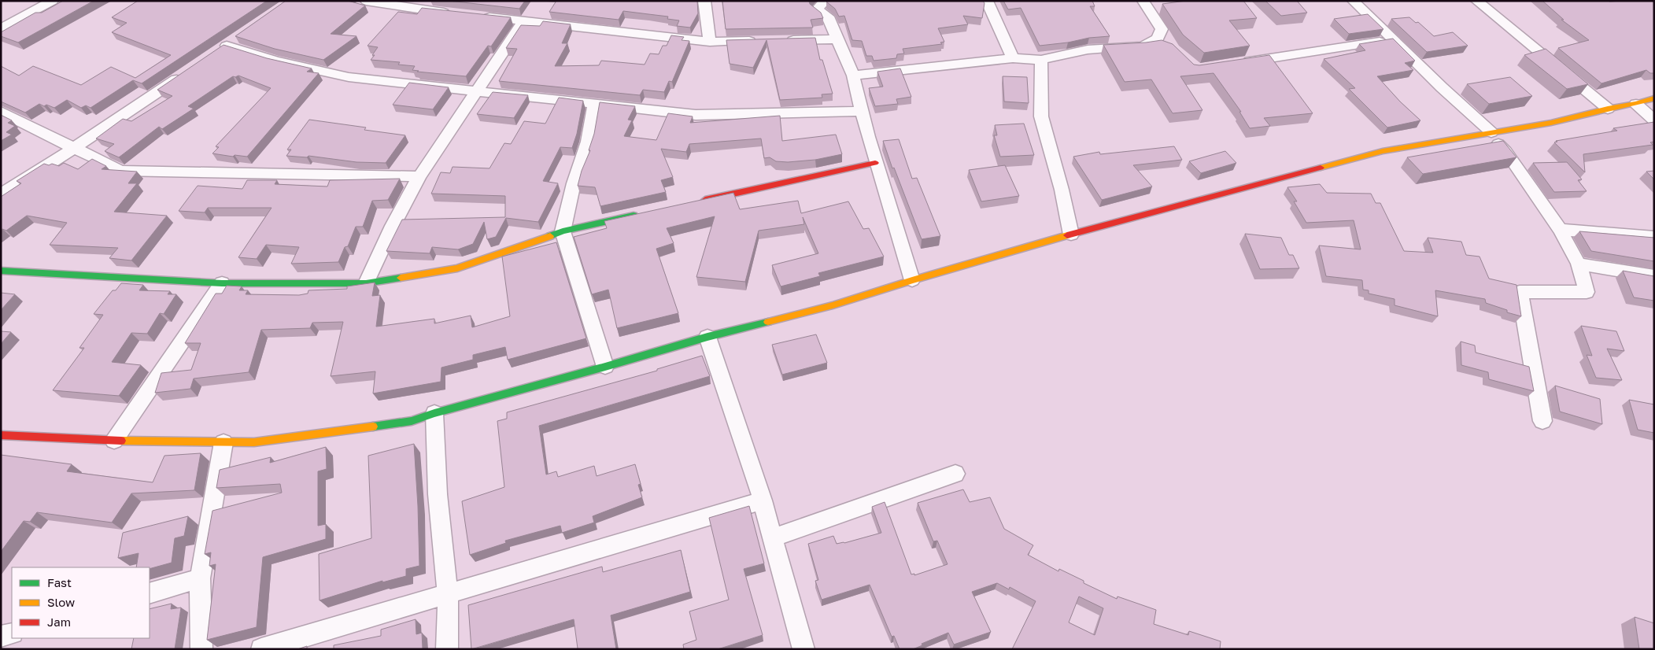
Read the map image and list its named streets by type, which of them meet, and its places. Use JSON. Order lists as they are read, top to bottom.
{
  "legend": ["Fast", "Slow", "Jam"]
}
